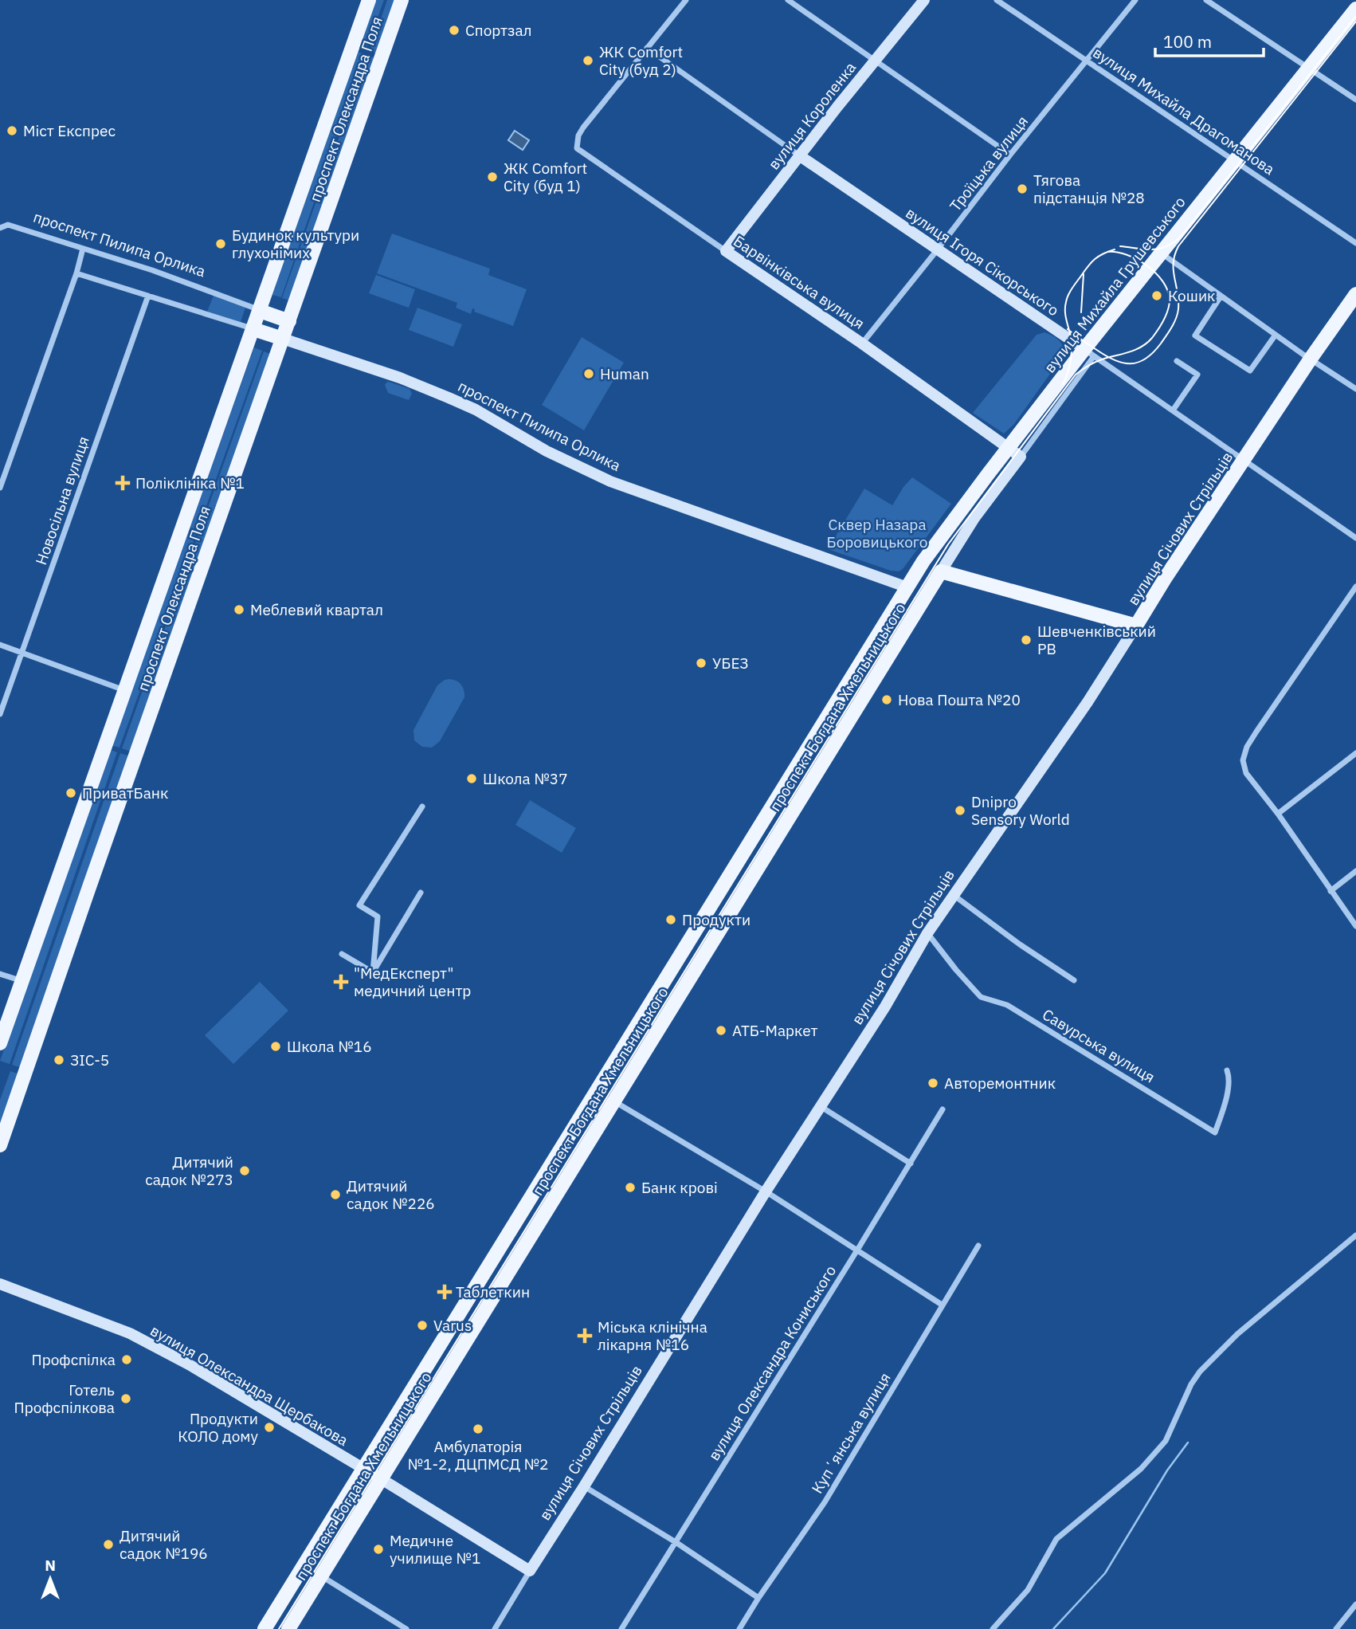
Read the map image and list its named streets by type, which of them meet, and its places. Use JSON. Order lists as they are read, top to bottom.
{
  "streets": {
    "main road": [
      "проспект Олександра Поля",
      "вулиця Михайла Грушевського",
      "вулиця Січових Стрільців",
      "проспект Богдана Хмельницького"
    ],
    "street": [
      "вулиця Михайла Драгоманова",
      "вулиця Короленка",
      "Троїцька вулиця",
      "проспект Пилипа Орлика",
      "вулиця Ігоря Сікорського",
      "Барвінківська вулиця",
      "Новосільна вулиця",
      "Савурська вулиця",
      "вулиця Олександра Кониського",
      "вулиця Олександра Щербакова",
      "Купʼянська вулиця"
    ]
  },
  "crossings": [
    ["проспект Олександра Поля", "проспект Пилипа Орлика"],
    ["вулиця Михайла Драгоманова", "Троїцька вулиця"],
    ["вулиця Михайла Драгоманова", "вулиця Михайла Грушевського"],
    ["вулиця Короленка", "вулиця Ігоря Сікорського"],
    ["вулиця Короленка", "Барвінківська вулиця"],
    ["Троїцька вулиця", "вулиця Ігоря Сікорського"],
    ["Троїцька вулиця", "Барвінківська вулиця"],
    ["проспект Пилипа Орлика", "вулиця Михайла Грушевського"],
    ["проспект Пилипа Орлика", "проспект Богдана Хмельницького"],
    ["вулиця Ігоря Сікорського", "Барвінківська вулиця"],
    ["вулиця Ігоря Сікорського", "вулиця Михайла Грушевського"],
    ["вулиця Ігоря Сікорського", "вулиця Січових Стрільців"],
    ["Барвінківська вулиця", "вулиця Михайла Грушевського"],
    ["вулиця Михайла Грушевського", "проспект Богдана Хмельницького"],
    ["вулиця Січових Стрільців", "Савурська вулиця"],
    ["вулиця Січових Стрільців", "вулиця Олександра Щербакова"],
    ["проспект Богдана Хмельницького", "вулиця Олександра Щербакова"]
  ],
  "parks": ["Сквер Назара Боровицького"],
  "places": {
    "other": [
      "Спортзал",
      "ЖК Comfort City (буд 2)",
      "Міст Експрес",
      "ЖК Comfort City (буд 1)",
      "Тягова пiдстанцiя №28",
      "Будинок культури глухонімих",
      "Кошик",
      "Human",
      "Меблевий квартал",
      "Шевченківський РВ",
      "УБЕЗ",
      "Нова Пошта №20",
      "Школа №37",
      "ПриватБанк",
      "Dnipro Sensory World",
      "Продукти",
      "АТБ-Маркет",
      "Школа №16",
      "ЗІС-5",
      "Авторемонтник",
      "Дитячий садок №273",
      "Банк крові",
      "Дитячий садок №226",
      "Varus",
      "Профспілка",
      "Готель Профспілкова",
      "Продукти КОЛО дому",
      "Амбулаторія №1-2, ДЦПМСД №2",
      "Дитячий садок №196",
      "Медичне училище №1"
    ],
    "health": [
      "Поліклініка №1",
      "\"МедЕксперт\" медичний центр",
      "Таблеткин",
      "Міська клінічна лікарня №16"
    ]
  },
  "scale_bar": "100 m",
  "north": "top"
}
